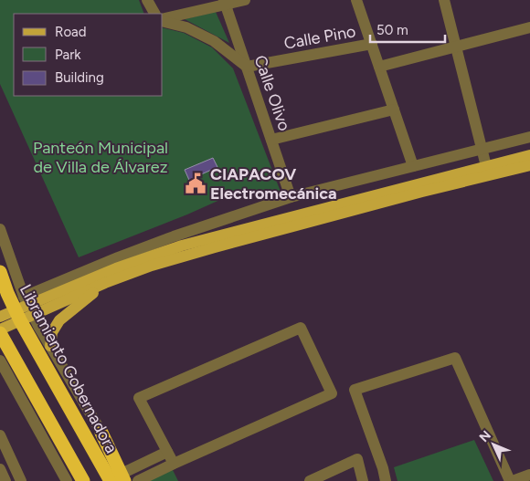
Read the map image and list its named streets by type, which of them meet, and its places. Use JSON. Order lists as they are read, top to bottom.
{
  "streets": {
    "highway": ["Libramiento Gobernadora"],
    "street": ["Calle Pino", "Calle Olivo"]
  },
  "crossings": [
    ["Calle Pino", "Calle Olivo"]
  ],
  "parks": ["Panteón Municipal de Villa de Álvarez"],
  "places": {
    "public building": ["CIAPACOV Electromecánica"]
  },
  "legend": ["Road", "Park", "Building"],
  "scale_bar": "50 m",
  "north": "top left"
}
